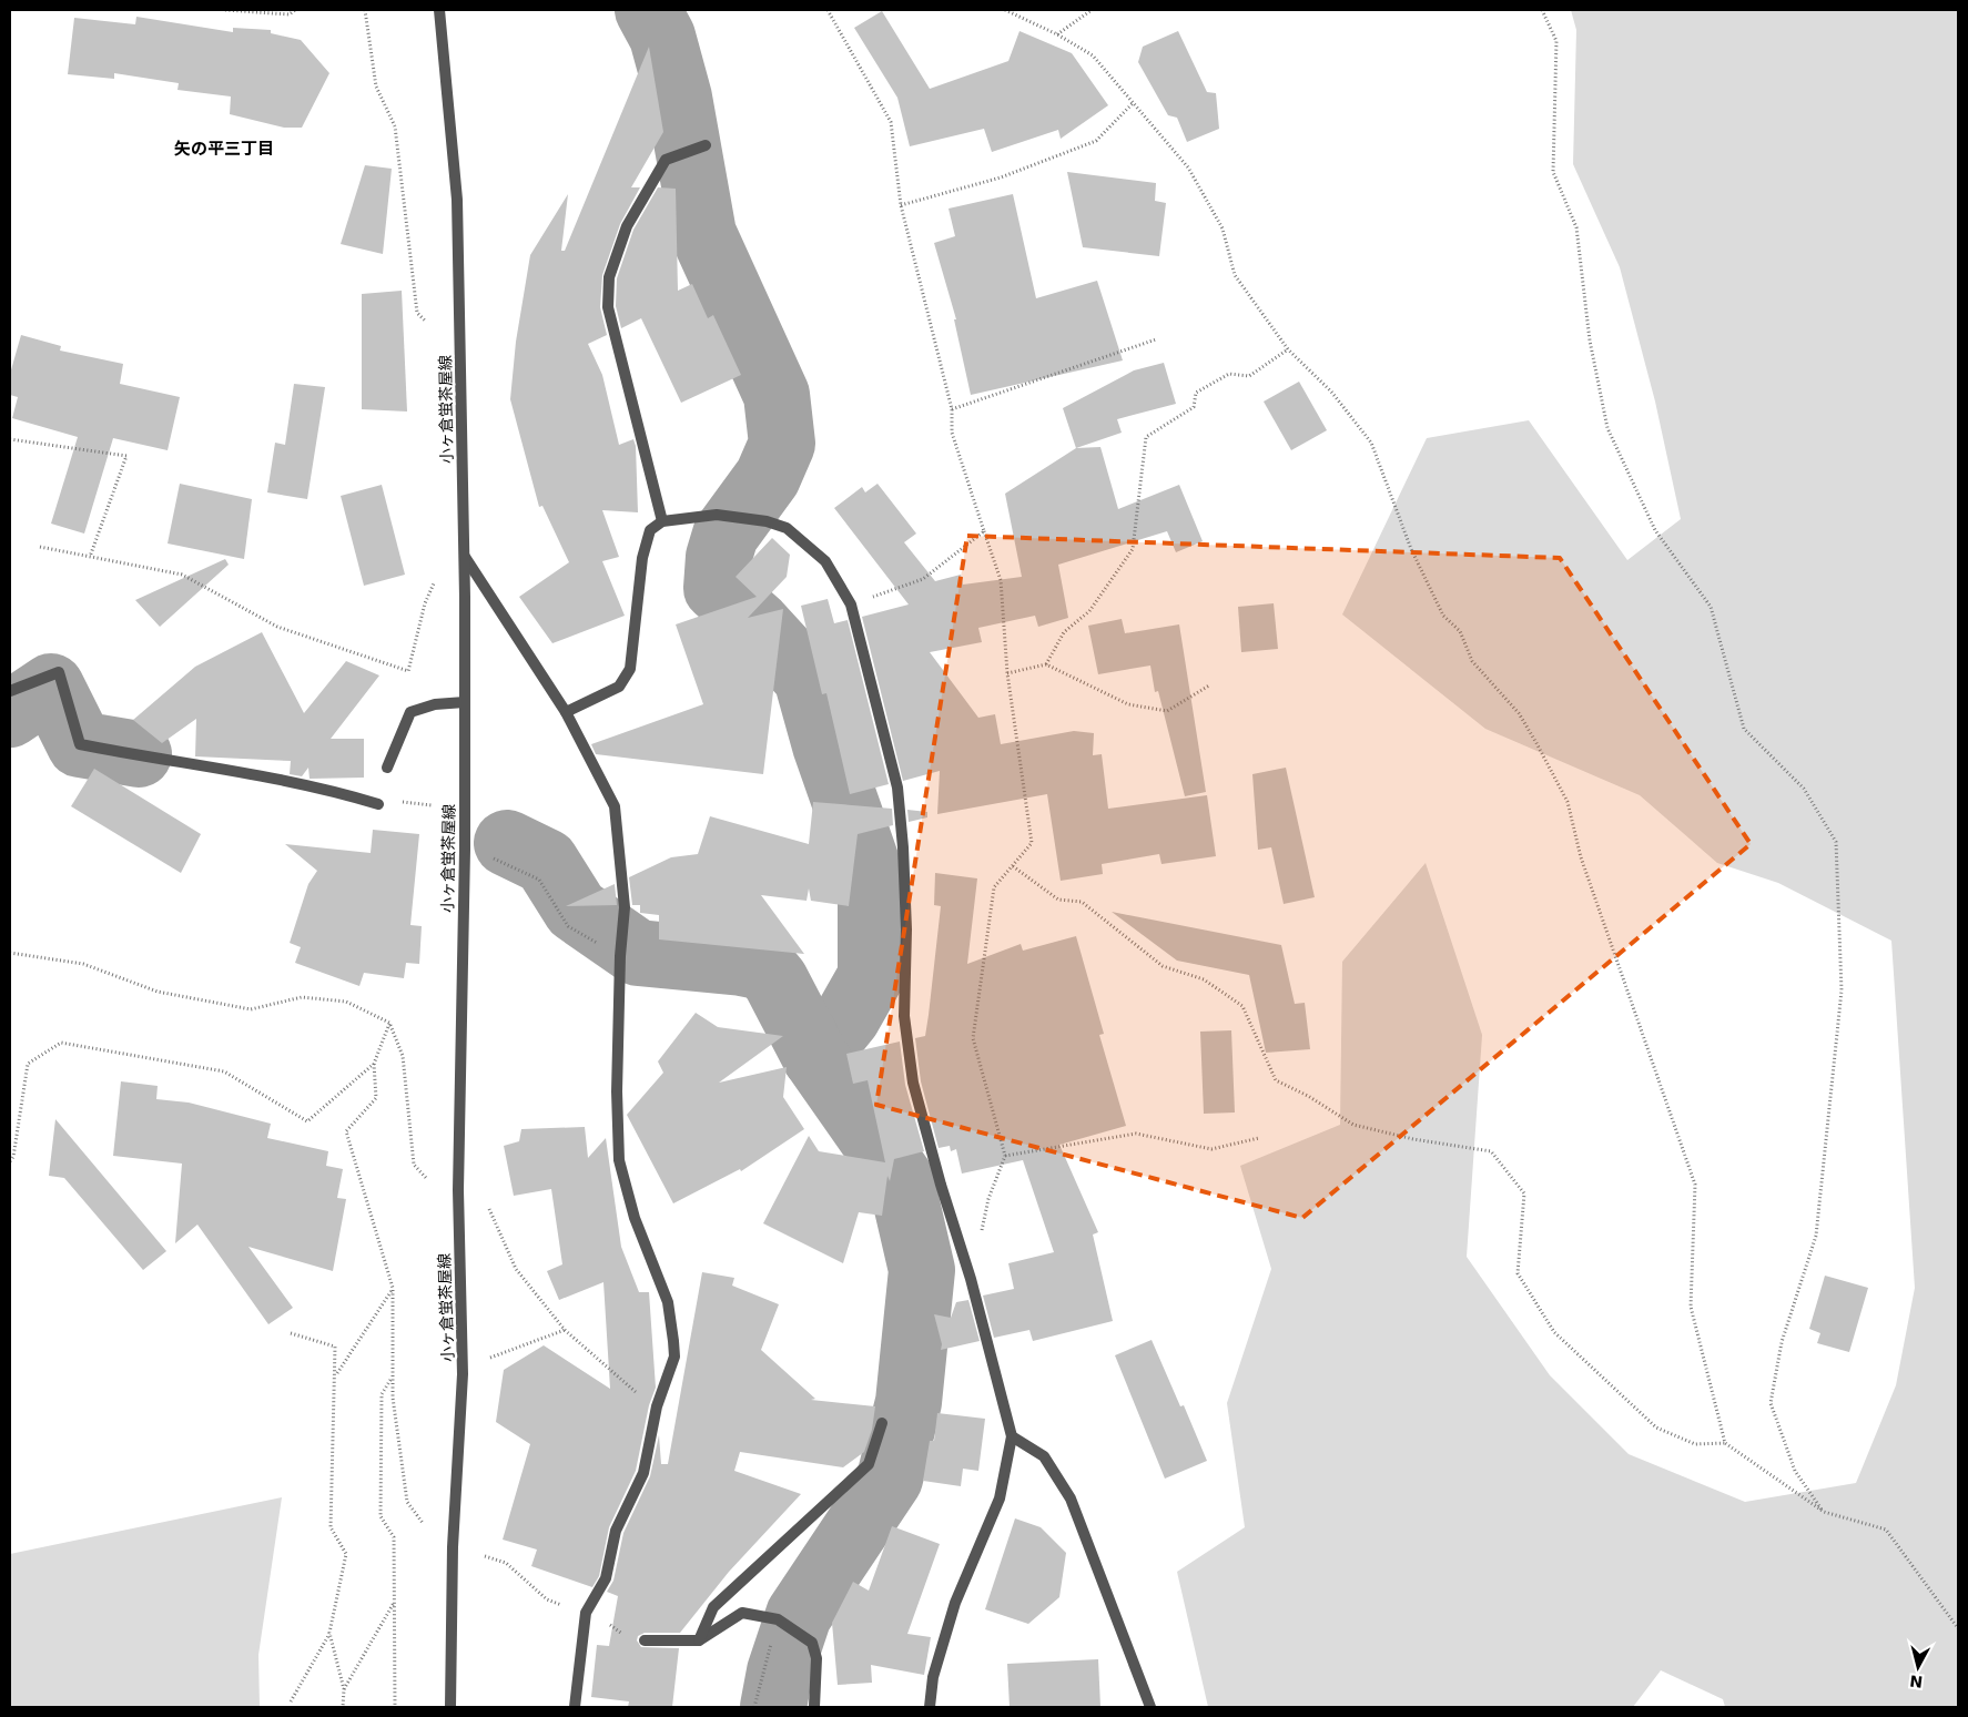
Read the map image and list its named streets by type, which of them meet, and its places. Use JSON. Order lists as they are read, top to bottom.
{
  "streets": {
    "street": ["小ヶ倉蛍茶屋線"]
  },
  "districts": ["矢の平三丁目"],
  "north": "bottom"
}
